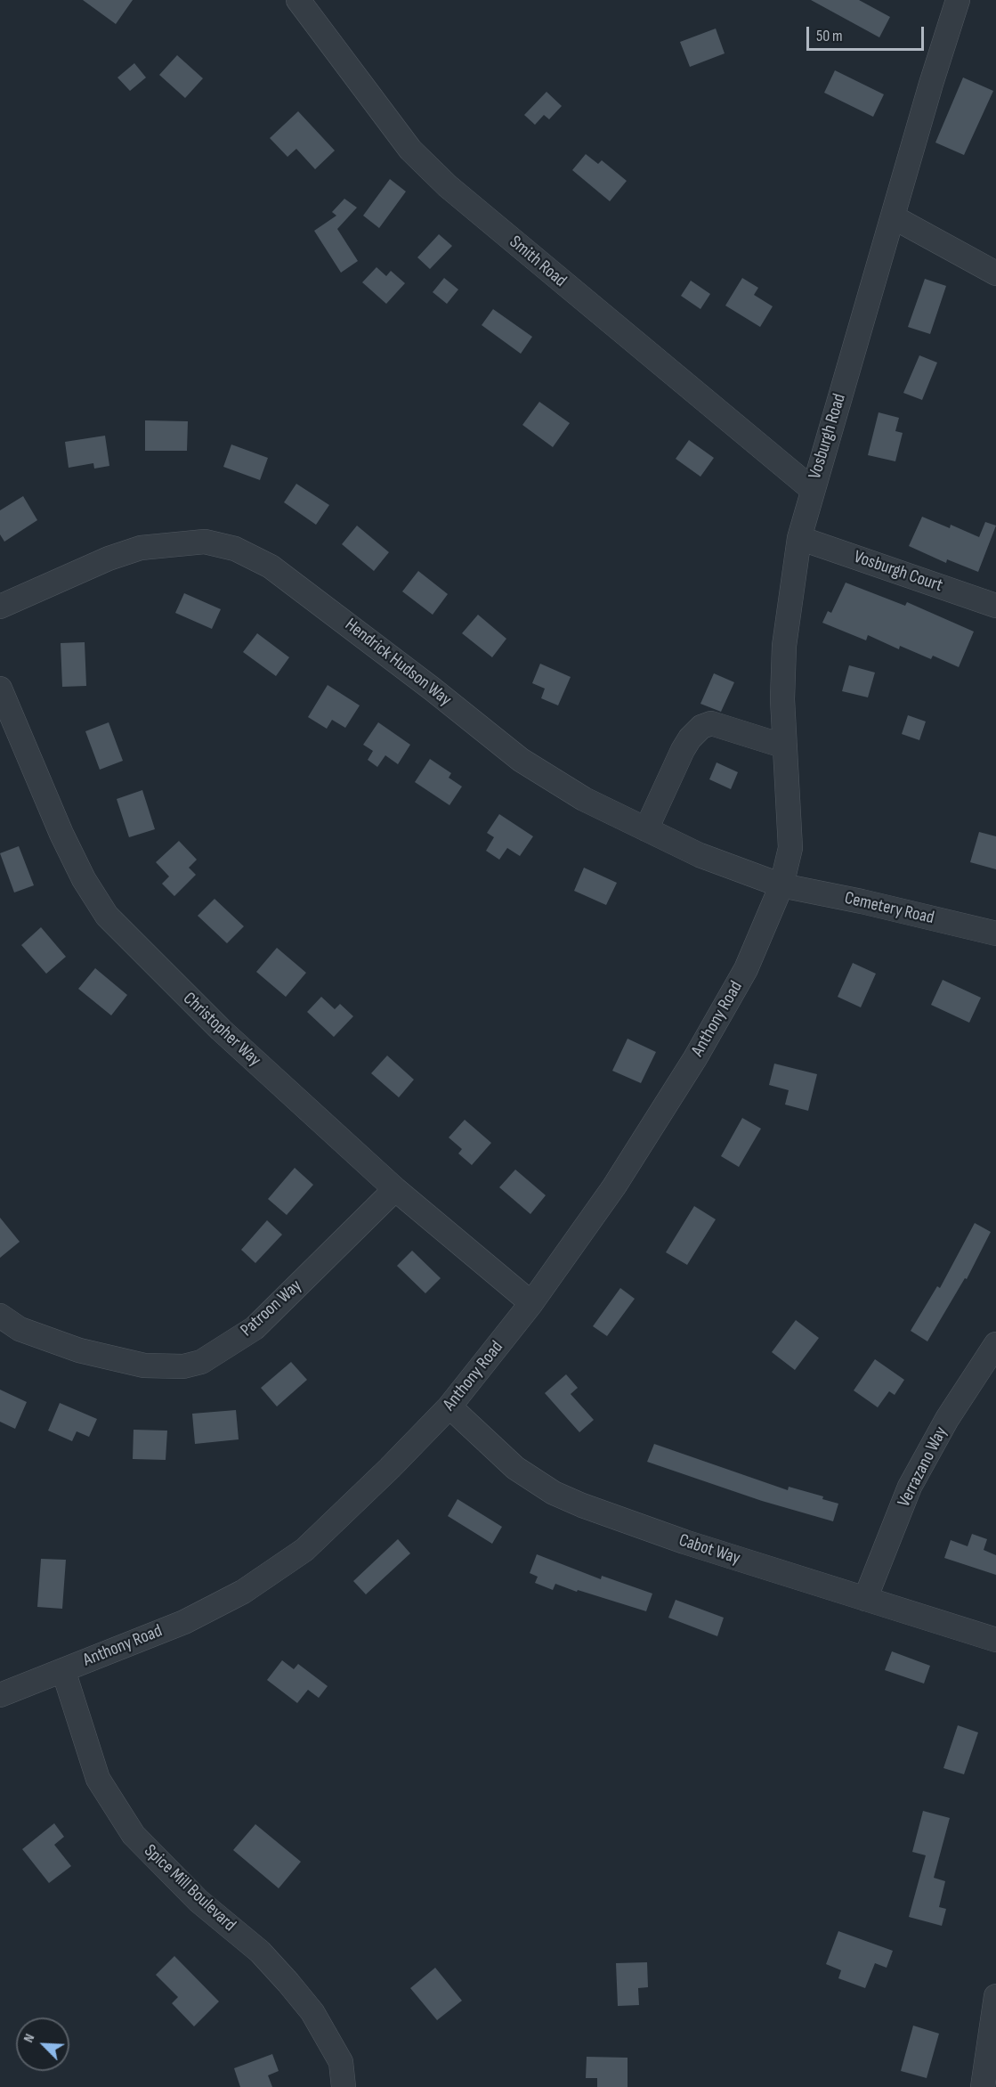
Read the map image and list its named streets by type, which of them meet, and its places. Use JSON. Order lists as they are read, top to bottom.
{
  "streets": {
    "street": [
      "Smith Road",
      "Vosburgh Road",
      "Vosburgh Court",
      "Hendrick Hudson Way",
      "Cemetery Road",
      "Anthony Road",
      "Christopher Way",
      "Patroon Way",
      "Verrazano Way",
      "Cabot Way",
      "Spice Mill Boulevard"
    ]
  },
  "crossings": [
    ["Smith Road", "Vosburgh Road"],
    ["Vosburgh Road", "Vosburgh Court"],
    ["Vosburgh Road", "Hendrick Hudson Way"],
    ["Vosburgh Road", "Cemetery Road"],
    ["Vosburgh Road", "Anthony Road"],
    ["Hendrick Hudson Way", "Cemetery Road"],
    ["Hendrick Hudson Way", "Anthony Road"],
    ["Cemetery Road", "Anthony Road"],
    ["Anthony Road", "Christopher Way"],
    ["Anthony Road", "Cabot Way"],
    ["Anthony Road", "Spice Mill Boulevard"],
    ["Christopher Way", "Patroon Way"],
    ["Verrazano Way", "Cabot Way"]
  ],
  "scale_bar": "50 m",
  "north": "top left"
}
